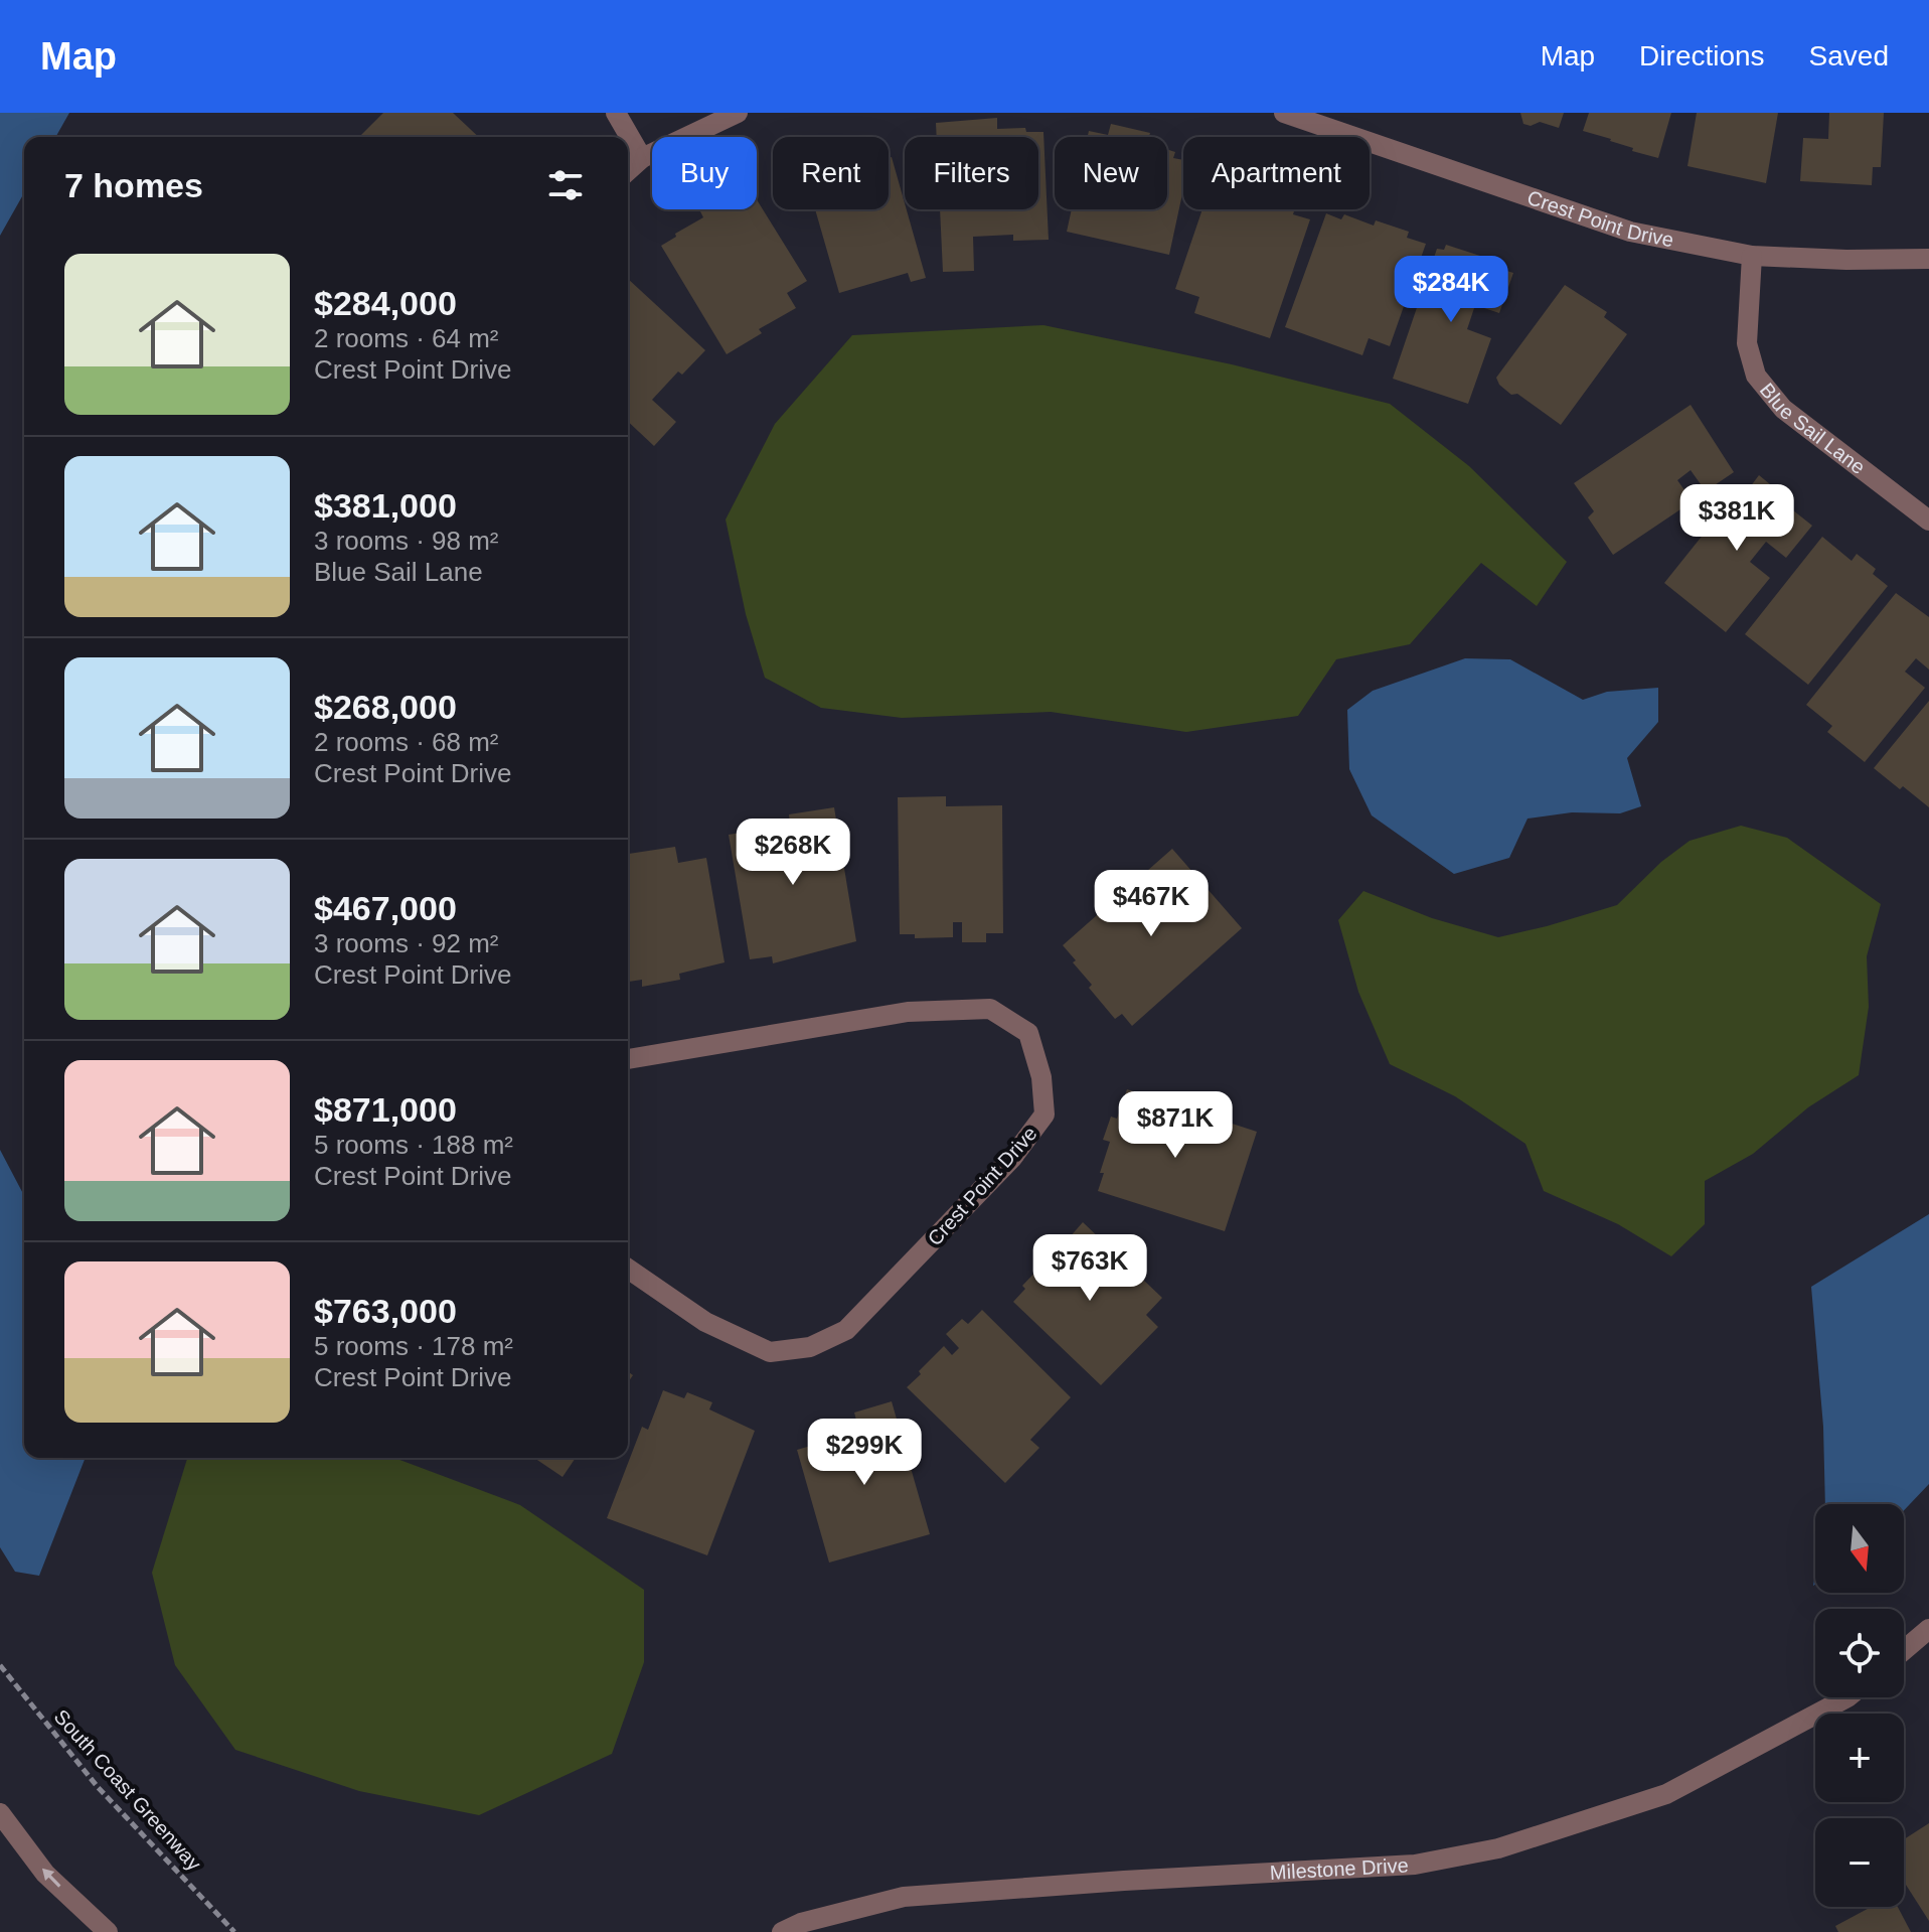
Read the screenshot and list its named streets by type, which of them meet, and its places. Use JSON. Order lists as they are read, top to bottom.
{
  "streets": {
    "street": ["Crest Point Drive", "Blue Sail Lane", "Milestone Drive"],
    "path": ["South Coast Greenway"]
  },
  "crossings": [
    ["Crest Point Drive", "Blue Sail Lane"]
  ],
  "north": "bottom",
  "page": {
    "header": "Map",
    "nav": ["Map", "Directions", "Saved"],
    "chip": [
      "Buy",
      "Rent",
      "Filters",
      "New",
      "Apartment"
    ],
    "heading": "7 homes",
    "list": [
      {
        "name": "$284,000",
        "note": "2 rooms · 64 m² · Crest Point Drive"
      },
      {
        "name": "$381,000",
        "note": "3 rooms · 98 m² · Blue Sail Lane"
      },
      {
        "name": "$268,000",
        "note": "2 rooms · 68 m² · Crest Point Drive"
      },
      {
        "name": "$467,000",
        "note": "3 rooms · 92 m² · Crest Point Drive"
      },
      {
        "name": "$871,000",
        "note": "5 rooms · 188 m² · Crest Point Drive"
      },
      {
        "name": "$763,000",
        "note": "5 rooms · 178 m² · Crest Point Drive"
      }
    ],
    "price": [
      "$284K",
      "$381K",
      "$268K",
      "$467K",
      "$871K",
      "$763K",
      "$299K"
    ],
    "map_buttons": ["+", "−"]
  }
}
